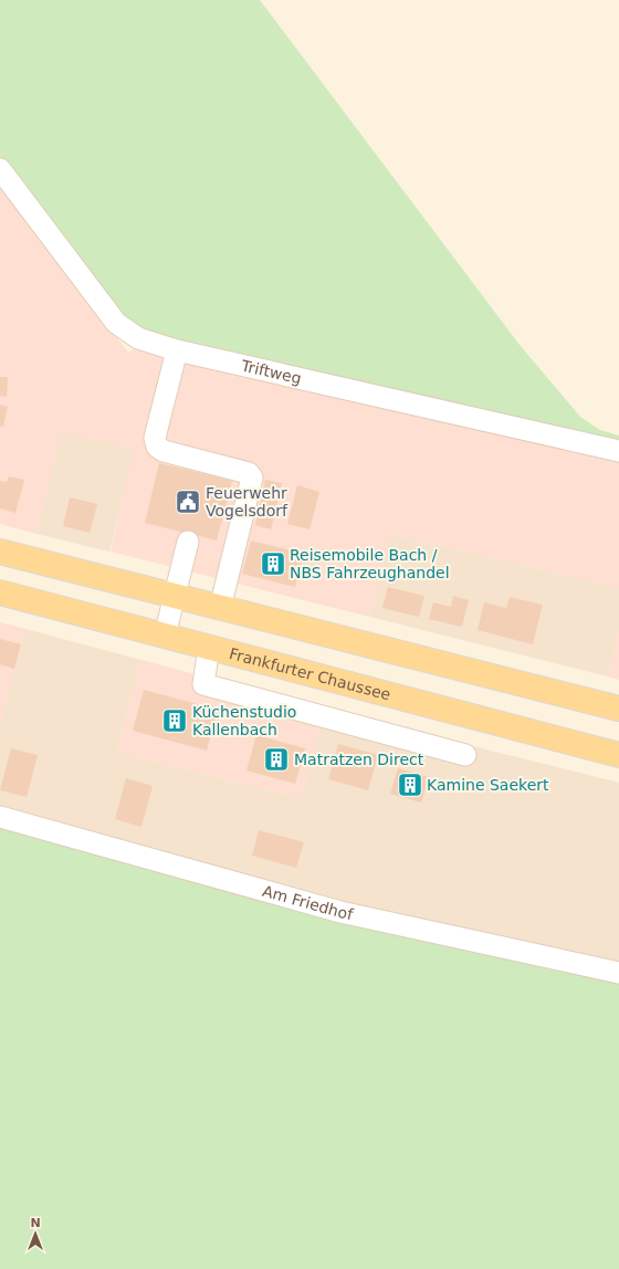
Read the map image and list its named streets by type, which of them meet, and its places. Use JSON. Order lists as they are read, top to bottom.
{
  "streets": {
    "main road": ["Frankfurter Chaussee"],
    "lane": ["Triftweg", "Am Friedhof"]
  },
  "places": {
    "public building": ["Feuerwehr Vogelsdorf"],
    "building": [
      "Reisemobile Bach / NBS Fahrzeughandel",
      "Küchenstudio Kallenbach",
      "Matratzen Direct",
      "Kamine Saekert"
    ]
  },
  "north": "top"
}
